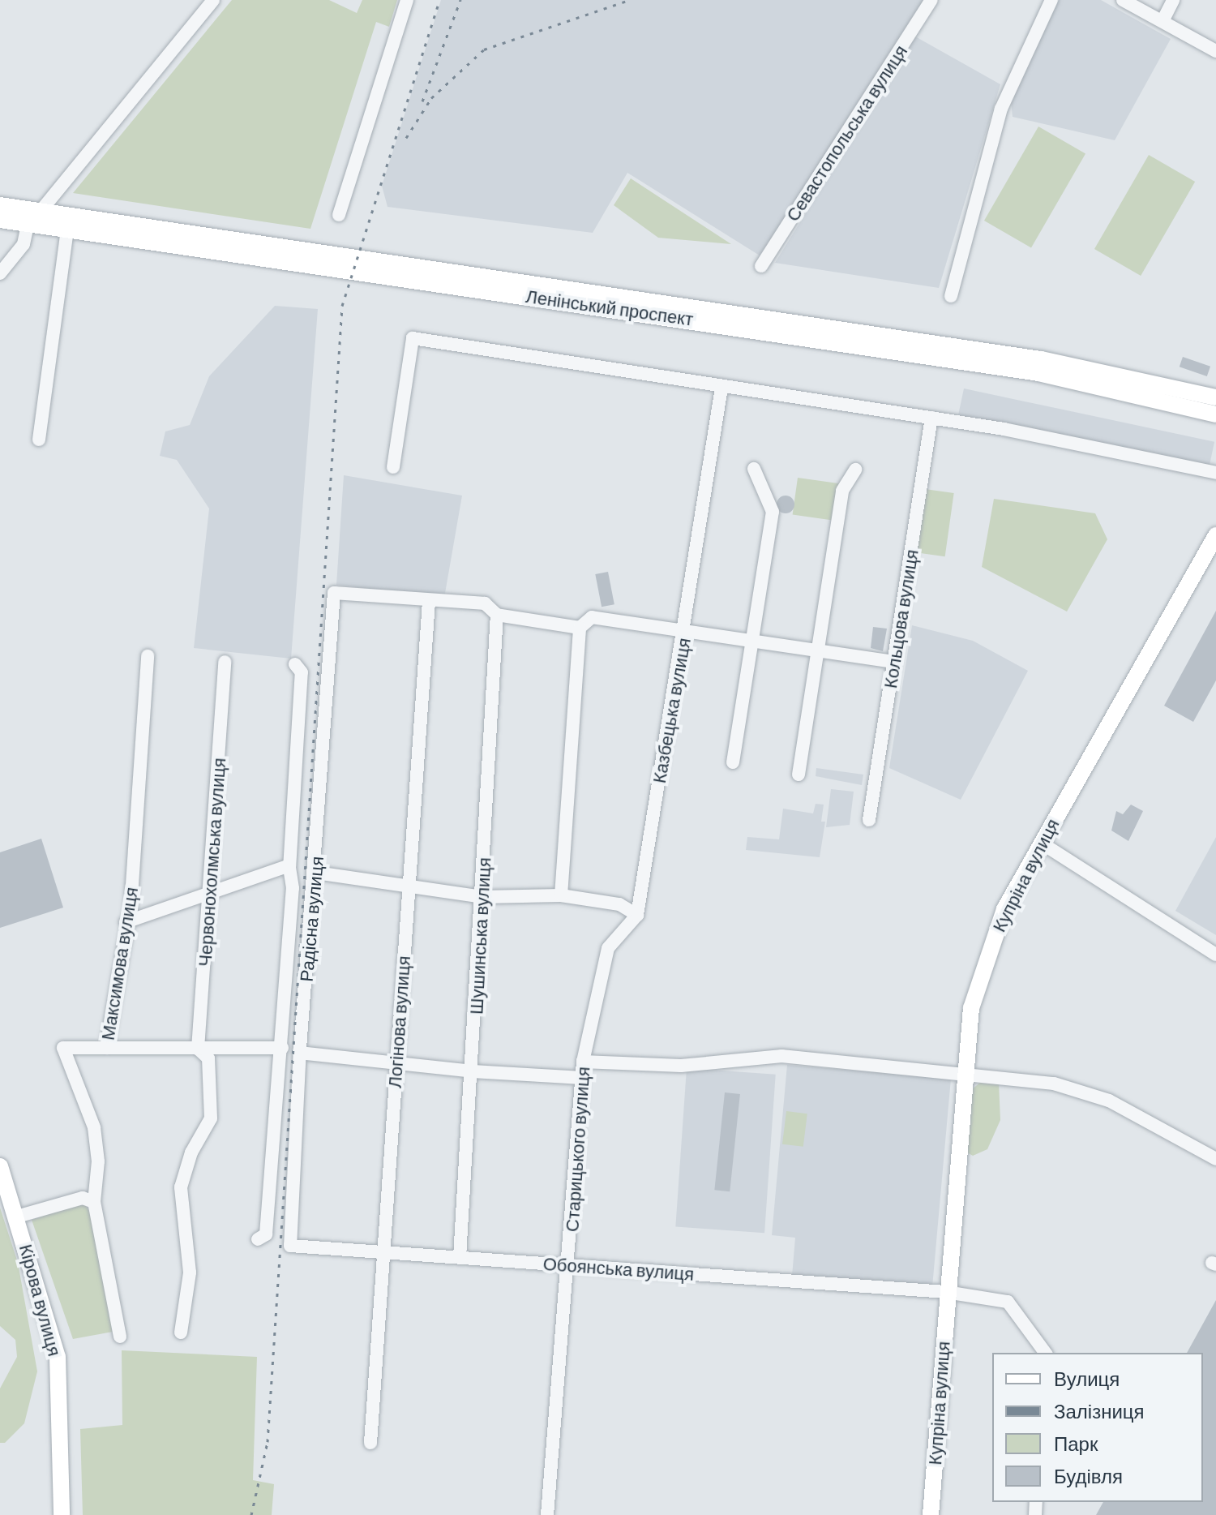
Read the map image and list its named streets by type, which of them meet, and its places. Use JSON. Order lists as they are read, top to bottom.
{
  "streets": {
    "main road": ["Ленінський проспект", "Купріна вулиця", "Кірова вулиця"],
    "street": [
      "Севастопольська вулиця",
      "Кольцова вулиця",
      "Казбецька вулиця",
      "Червонохолмська вулиця",
      "Радісна вулиця",
      "Шушинська вулиця",
      "Максимова вулиця",
      "Логінова вулиця",
      "Старицького вулиця",
      "Обоянська вулиця"
    ]
  },
  "crossings": [
    ["Казбецька вулиця", "Старицького вулиця"],
    ["Купріна вулиця", "Обоянська вулиця"],
    ["Радісна вулиця", "Логінова вулиця"],
    ["Радісна вулиця", "Обоянська вулиця"],
    ["Шушинська вулиця", "Обоянська вулиця"],
    ["Логінова вулиця", "Обоянська вулиця"],
    ["Старицького вулиця", "Обоянська вулиця"]
  ],
  "legend": [
    "Вулиця",
    "Залізниця",
    "Парк",
    "Будівля"
  ]
}
